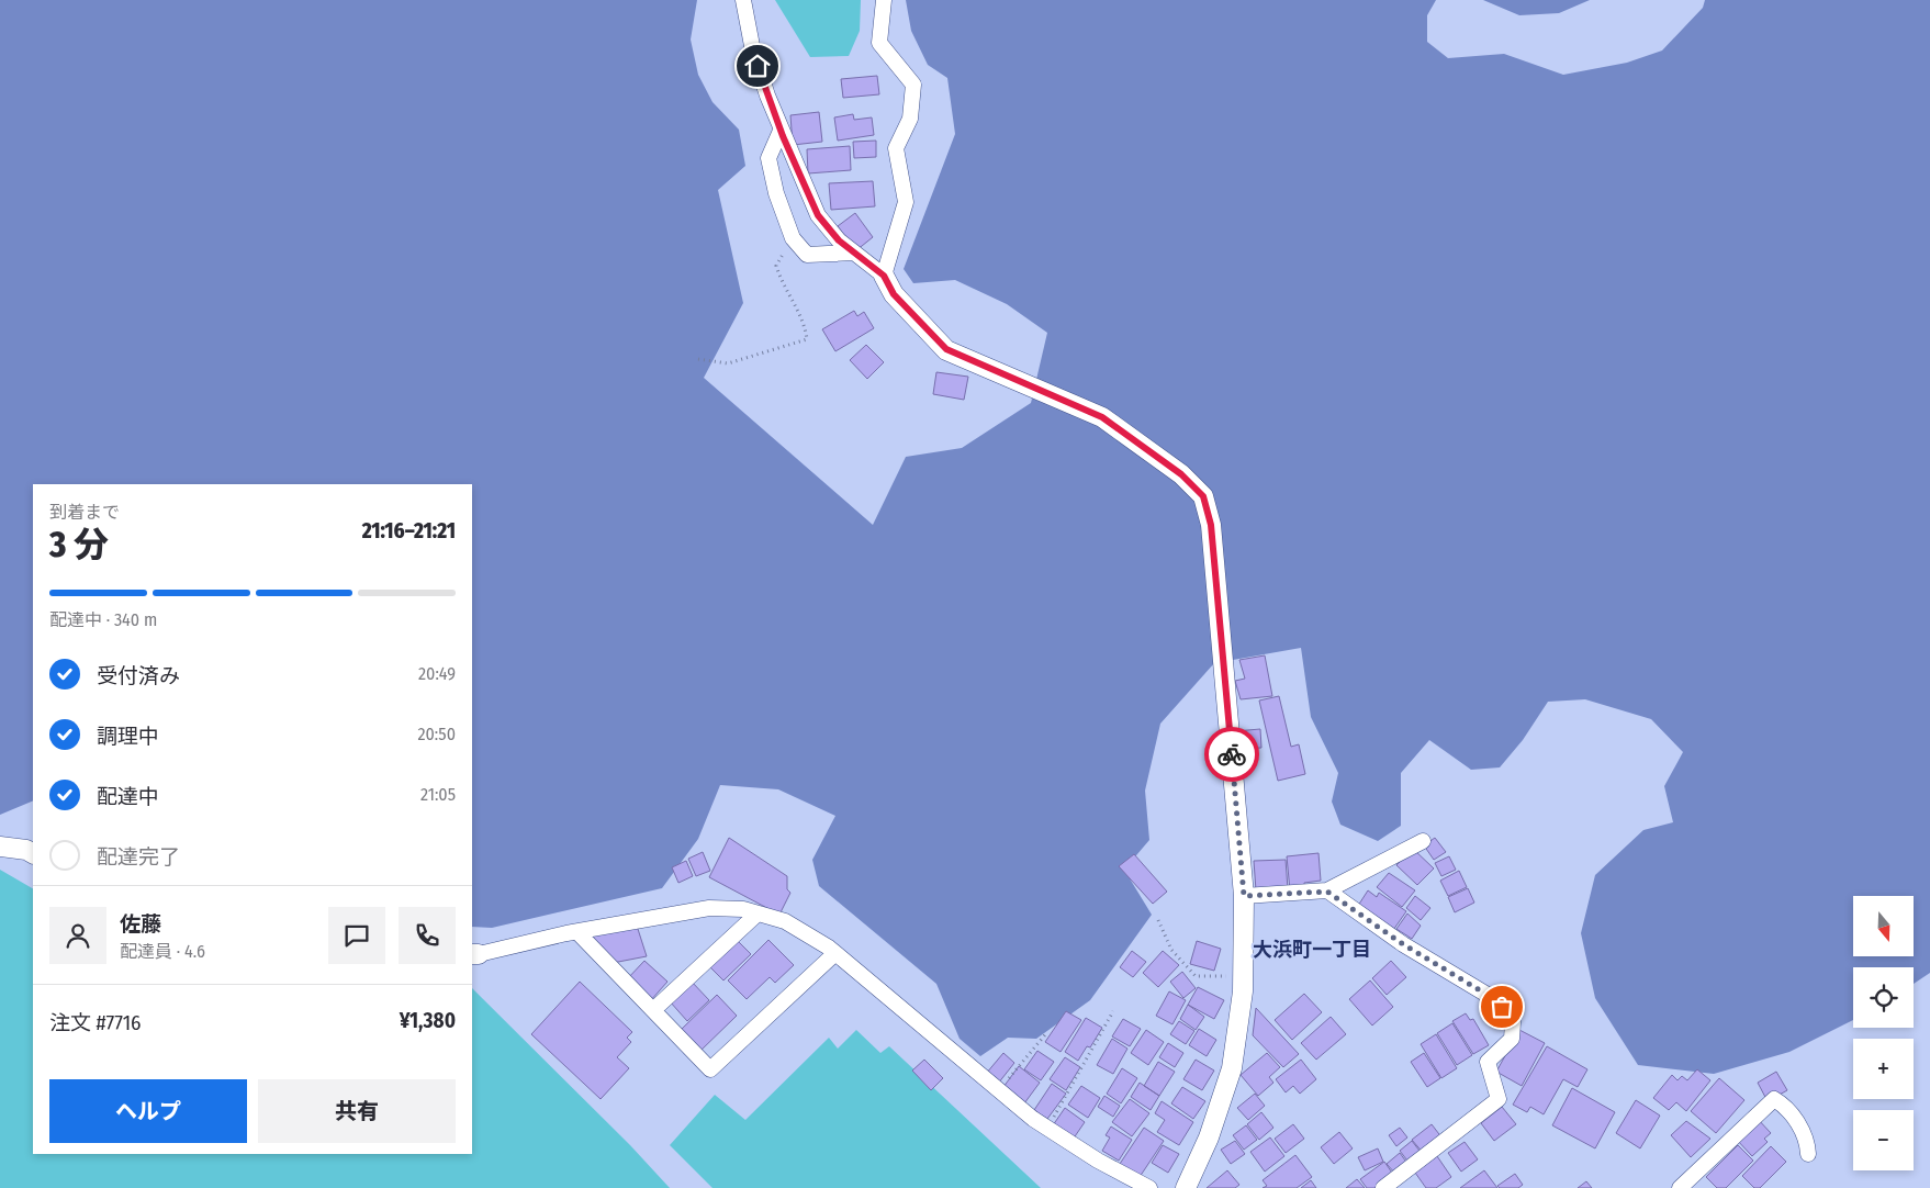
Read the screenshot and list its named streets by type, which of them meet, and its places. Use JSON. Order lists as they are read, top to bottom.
{
  "districts": ["大浜町一丁目"],
  "north": "bottom",
  "page": {
    "heading": ["3 分", "到着まで", "21:16–21:21"],
    "panel": [
      "佐藤",
      "配達員 · 4.6",
      "注文 #7716",
      "¥1,380"
    ],
    "bar": "配達中 · 340 m",
    "list": [
      ["受付済み", "20:49"],
      ["調理中", "20:50"],
      ["配達中", "21:05"],
      "配達完了"
    ],
    "map_buttons": ["+", "−"],
    "buttons": ["ヘルプ", "共有"]
  }
}
